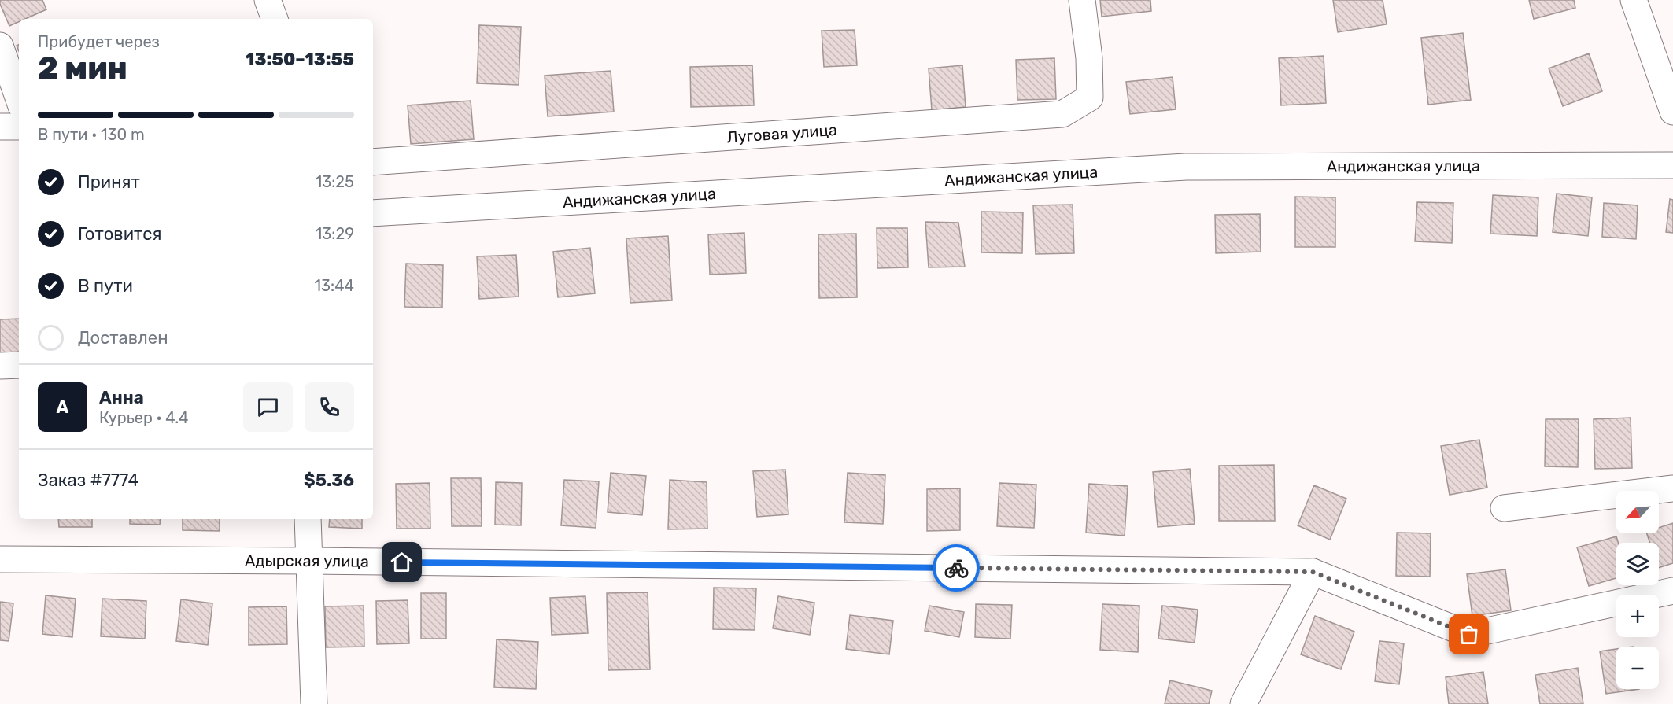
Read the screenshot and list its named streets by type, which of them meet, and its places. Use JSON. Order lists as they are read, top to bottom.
{
  "streets": {
    "street": ["Луговая улица", "Андижанская улица", "Адырская улица"]
  },
  "north": "bottom left",
  "page": {
    "heading": ["2 мин", "Прибудет через", "13:50–13:55"],
    "panel": [
      "Анна",
      "Курьер · 4.4",
      "Заказ #7774",
      "$5.36"
    ],
    "bar": "В пути · 130 m",
    "list": [
      ["Принят", "13:25"],
      ["Готовится", "13:29"],
      ["В пути", "13:44"],
      "Доставлен"
    ],
    "round": "А",
    "map_buttons": ["+", "−"]
  }
}
